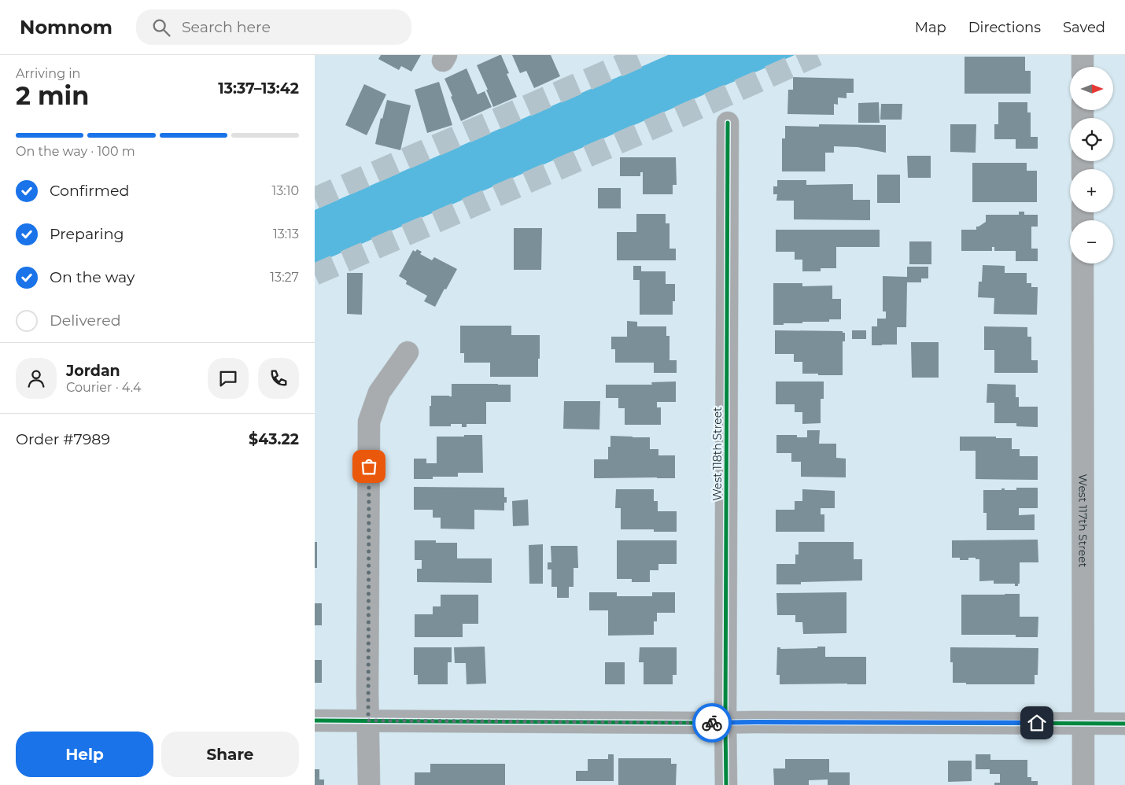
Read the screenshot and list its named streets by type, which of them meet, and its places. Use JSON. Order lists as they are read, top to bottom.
{
  "streets": {
    "street": ["West 118th Street", "West 117th Street"]
  },
  "north": "right",
  "page": {
    "header": "Nomnom",
    "search": "Search here",
    "nav": ["Map", "Directions", "Saved"],
    "heading": ["2 min", "Arriving in", "13:37–13:42"],
    "panel": [
      "Jordan",
      "Courier · 4.4",
      "Order #7989",
      "$43.22"
    ],
    "map_buttons": ["+", "−"],
    "bar": "On the way · 100 m",
    "list": [
      ["Confirmed", "13:10"],
      ["Preparing", "13:13"],
      ["On the way", "13:27"],
      "Delivered"
    ],
    "buttons": ["Help", "Share"]
  }
}
